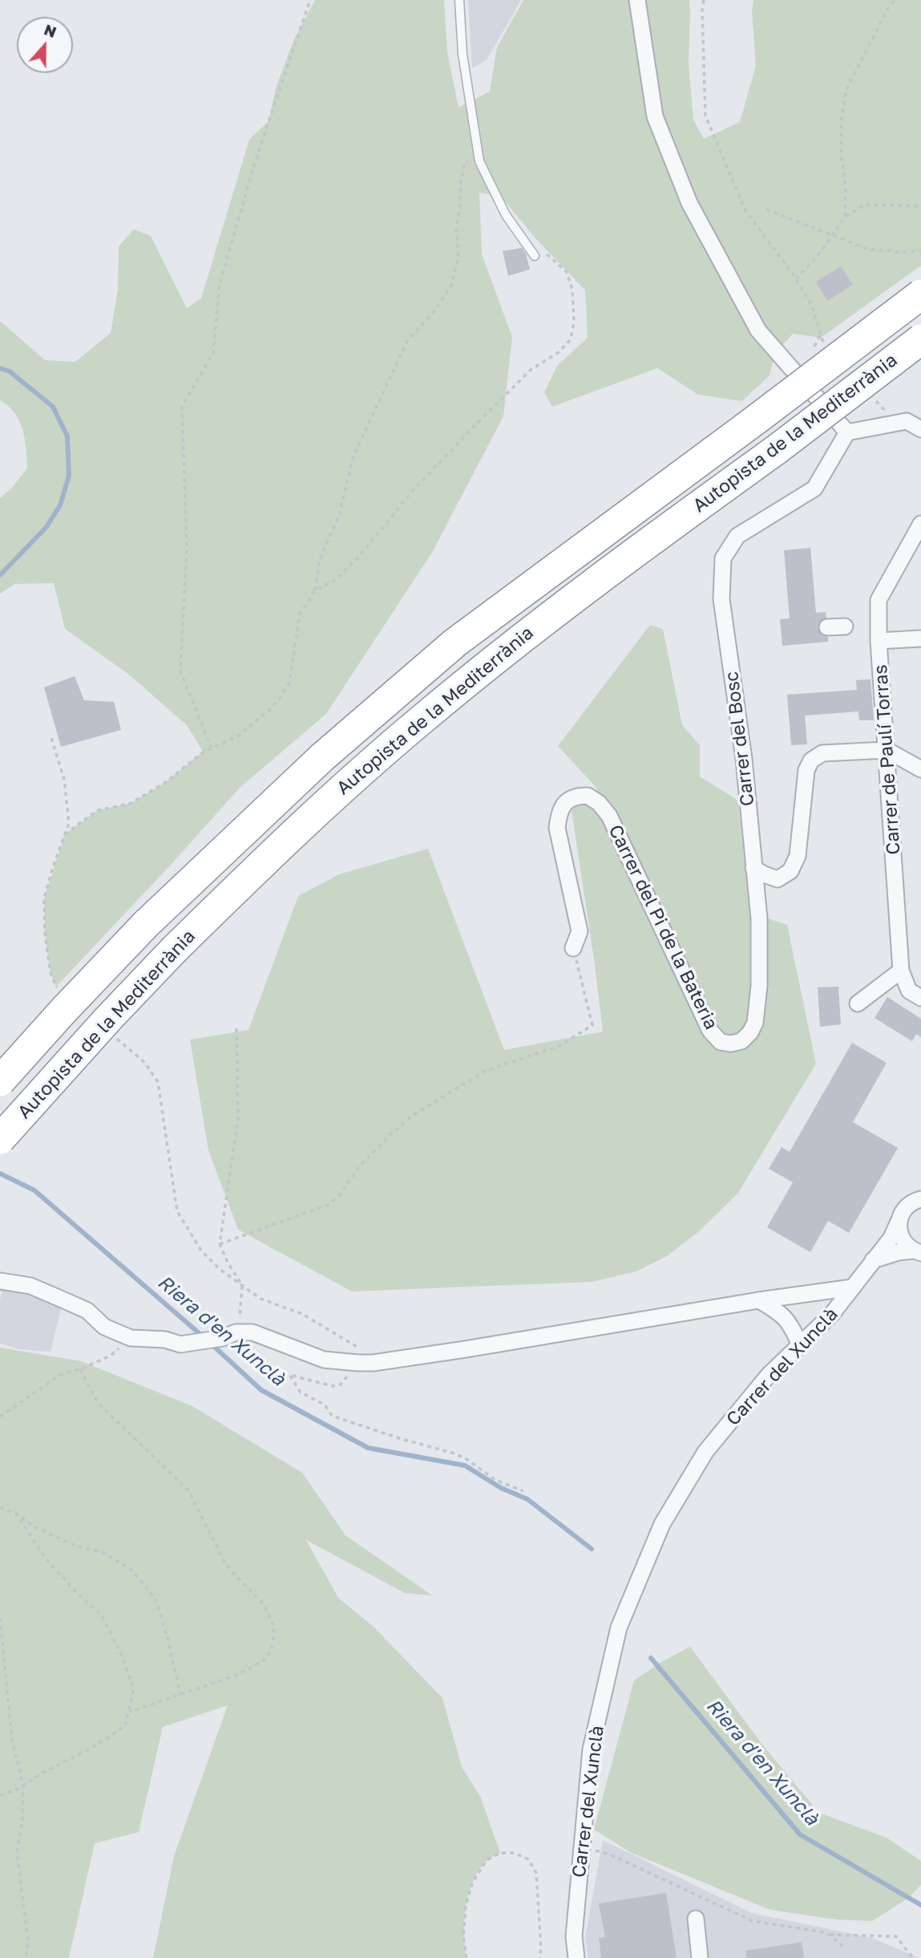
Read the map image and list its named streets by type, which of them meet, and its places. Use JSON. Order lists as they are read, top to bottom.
{
  "streets": {
    "highway": ["Autopista de la Mediterrània"],
    "street": [
      "Carrer del Bosc",
      "Carrer de Paulí Torras",
      "Carrer del Pi de la Bateria",
      "Carrer del Xunclà"
    ]
  },
  "crossings": [
    ["Carrer del Bosc", "Carrer del Pi de la Bateria"]
  ],
  "water": ["Riera d'en Xunclà"],
  "north": "top"
}
